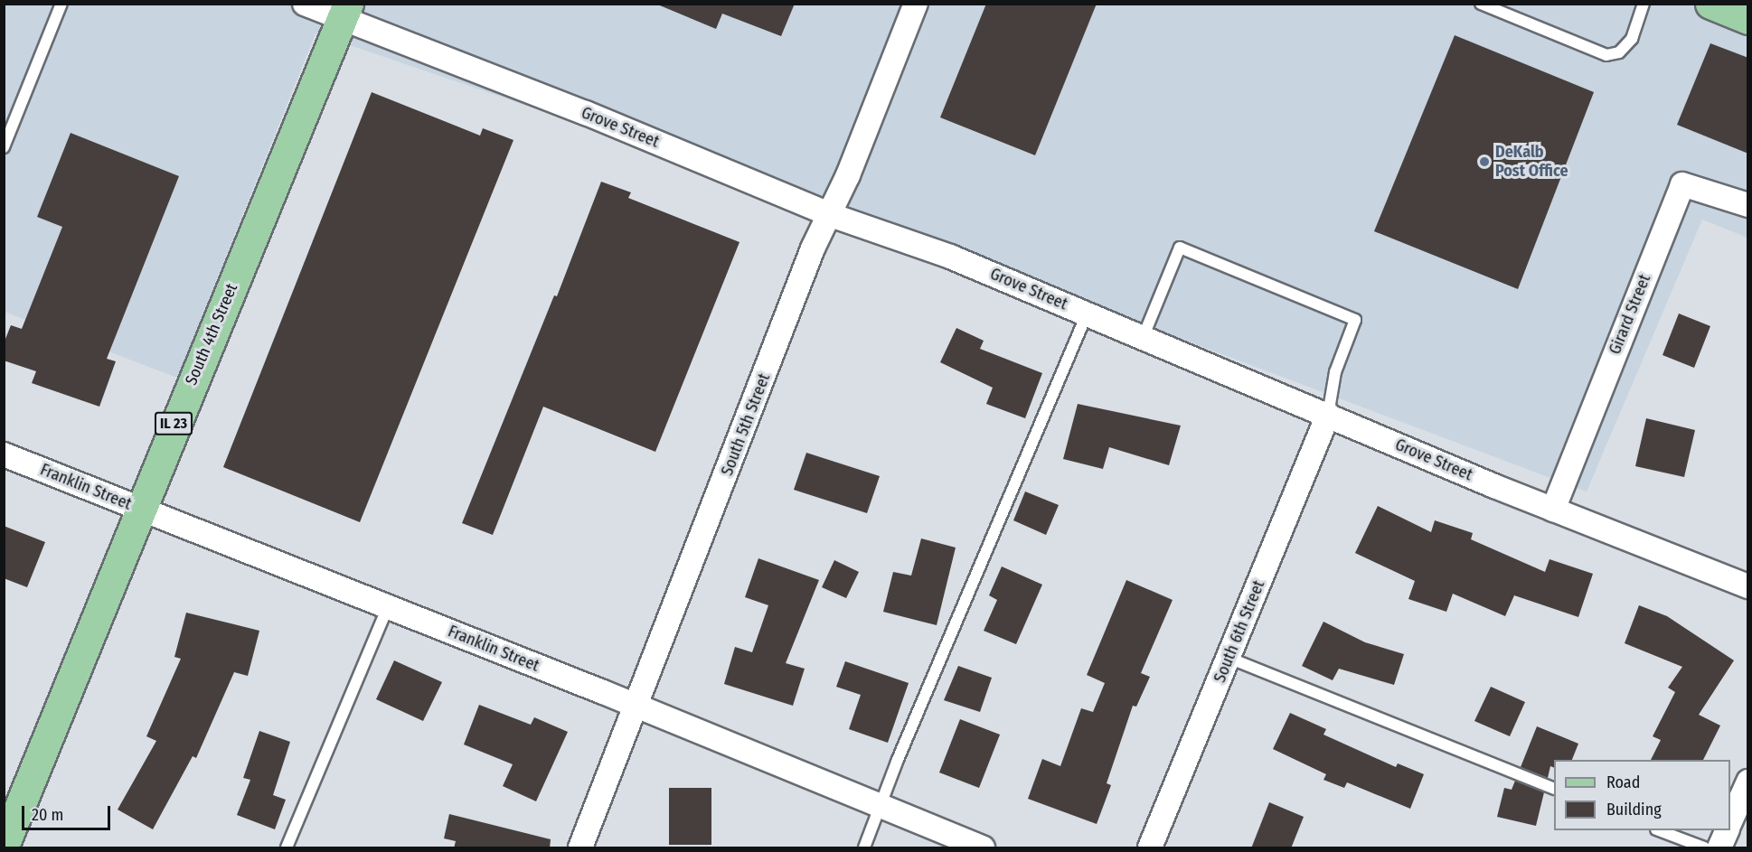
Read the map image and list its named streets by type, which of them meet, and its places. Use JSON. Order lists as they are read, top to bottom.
{
  "streets": {
    "main road": ["South 4th Street", "IL 23"],
    "street": [
      "Grove Street",
      "Girard Street",
      "South 5th Street",
      "Franklin Street",
      "South 6th Street"
    ]
  },
  "crossings": [
    ["Grove Street", "Girard Street"],
    ["Grove Street", "South 4th Street"],
    ["Grove Street", "South 5th Street"],
    ["Grove Street", "South 6th Street"],
    ["South 4th Street", "Franklin Street"],
    ["South 5th Street", "Franklin Street"]
  ],
  "places": ["DeKalb Post Office"],
  "legend": ["Road", "Building"],
  "scale_bar": "20 m"
}
